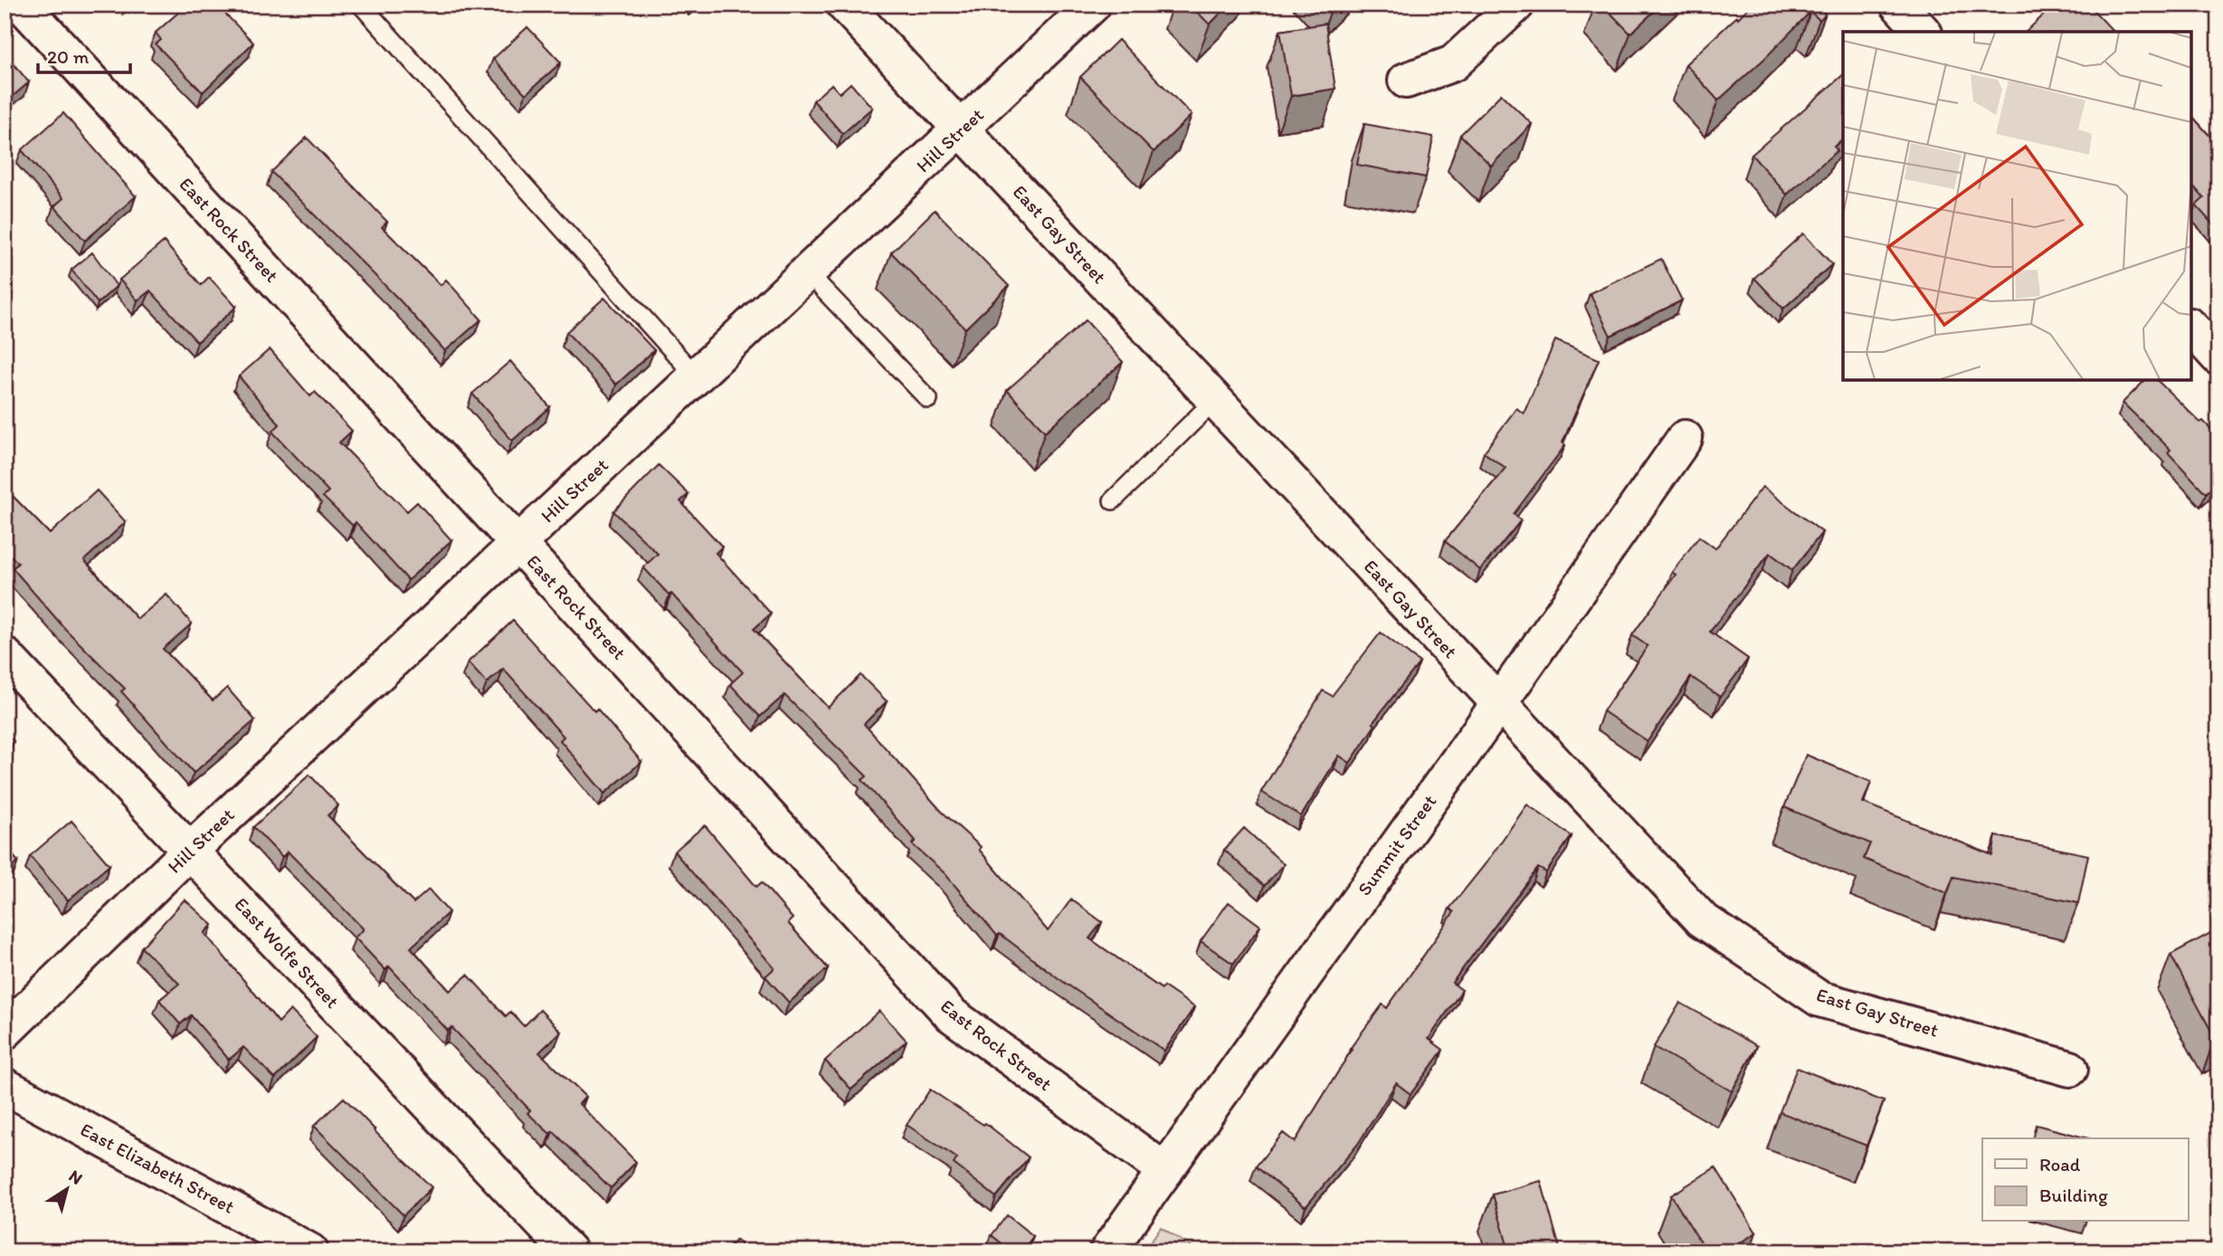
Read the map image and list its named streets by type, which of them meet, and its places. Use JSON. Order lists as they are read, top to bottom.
{
  "streets": {
    "street": [
      "Hill Street",
      "East Rock Street",
      "East Gay Street",
      "Summit Street",
      "East Wolfe Street",
      "East Elizabeth Street"
    ]
  },
  "crossings": [
    ["Hill Street", "East Rock Street"],
    ["Hill Street", "East Gay Street"],
    ["Hill Street", "East Wolfe Street"],
    ["East Rock Street", "Summit Street"],
    ["East Gay Street", "Summit Street"]
  ],
  "legend": ["Road", "Building"],
  "scale_bar": "20 m",
  "north": "top right"
}
